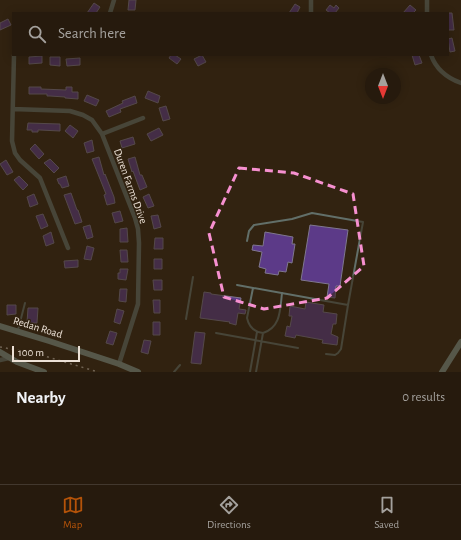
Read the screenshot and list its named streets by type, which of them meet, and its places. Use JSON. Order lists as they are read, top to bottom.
{
  "streets": {
    "main road": ["Redan Road"],
    "street": ["Duren Farms Drive"]
  },
  "crossings": [
    ["Duren Farms Drive", "Redan Road"]
  ],
  "scale_bar": "100 m",
  "north": "bottom",
  "page": {
    "search": "Search here",
    "scale": "100 m",
    "heading": ["Nearby", "0 results"],
    "nav": ["Map", "Directions", "Saved"]
  }
}
